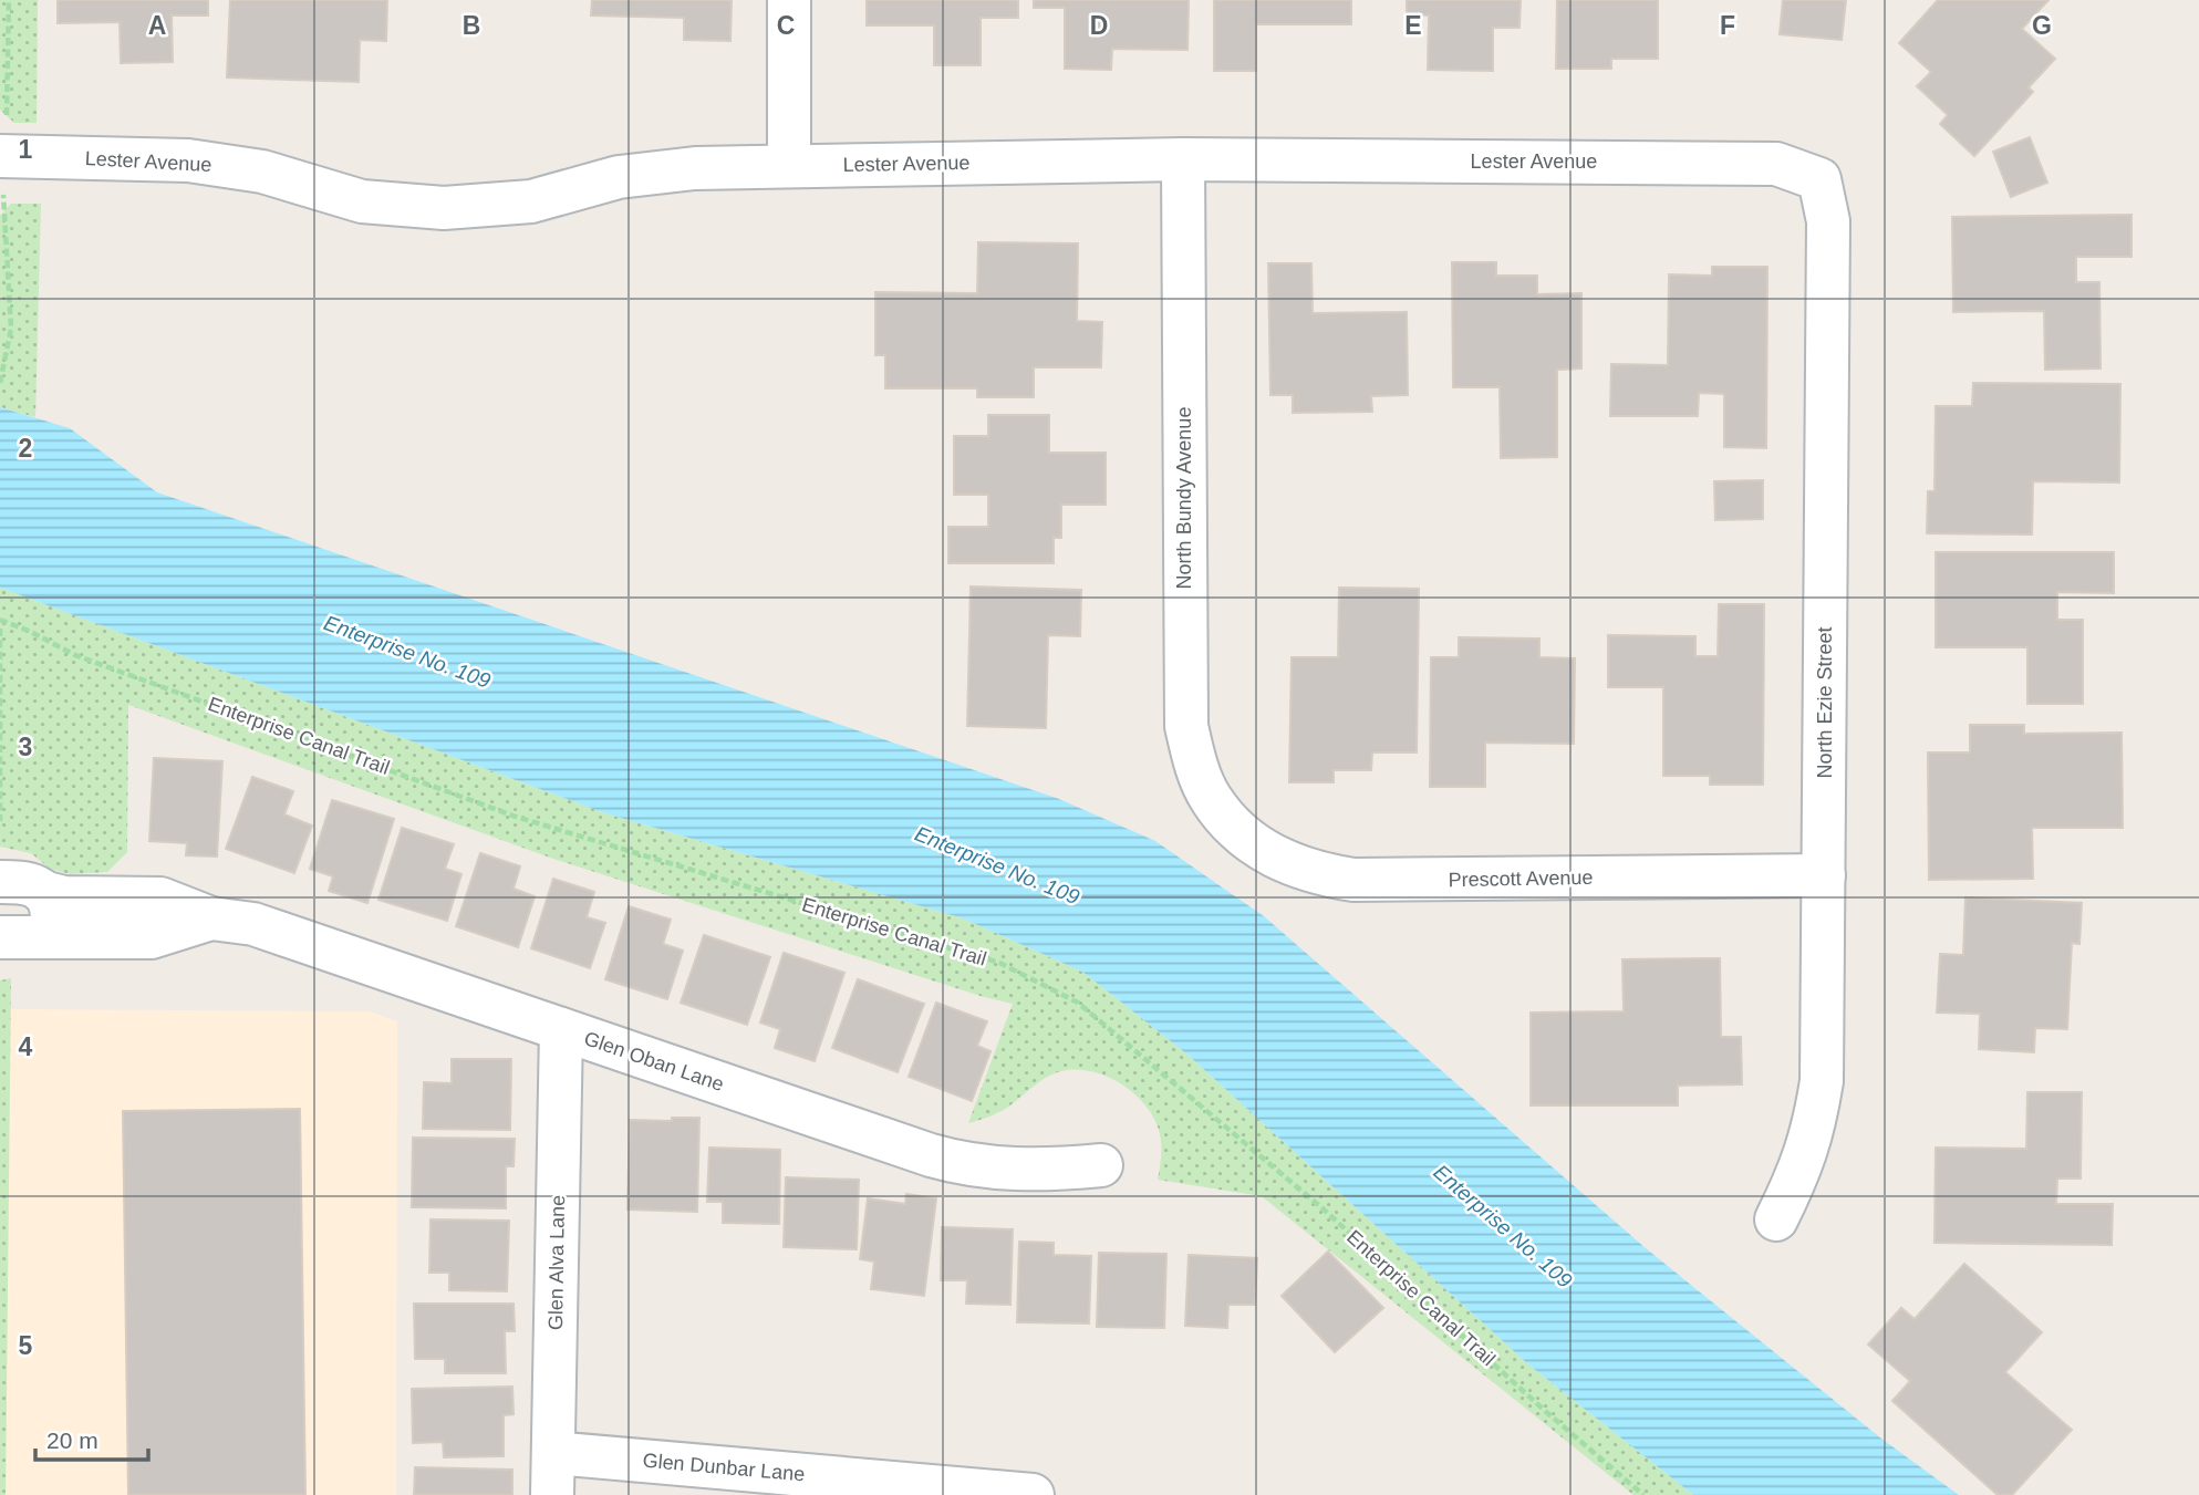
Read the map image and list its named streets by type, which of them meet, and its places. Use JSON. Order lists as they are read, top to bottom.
{
  "streets": {
    "street": [
      "Lester Avenue",
      "North Bundy Avenue",
      "North Ezie Street",
      "Prescott Avenue",
      "Glen Oban Lane",
      "Glen Alva Lane",
      "Glen Dunbar Lane"
    ],
    "path": ["Enterprise Canal Trail"]
  },
  "crossings": [
    ["Lester Avenue", "North Bundy Avenue"],
    ["Lester Avenue", "North Ezie Street"],
    ["North Bundy Avenue", "Prescott Avenue"],
    ["North Ezie Street", "Prescott Avenue"],
    ["Glen Oban Lane", "Glen Alva Lane"],
    ["Glen Alva Lane", "Glen Dunbar Lane"]
  ],
  "water": ["Enterprise No. 109"],
  "scale_bar": "20 m",
  "grid": {
    "columns": [
      "A",
      "B",
      "C",
      "D",
      "E",
      "F",
      "G"
    ],
    "rows": [
      "1",
      "2",
      "3",
      "4",
      "5"
    ]
  }
}
